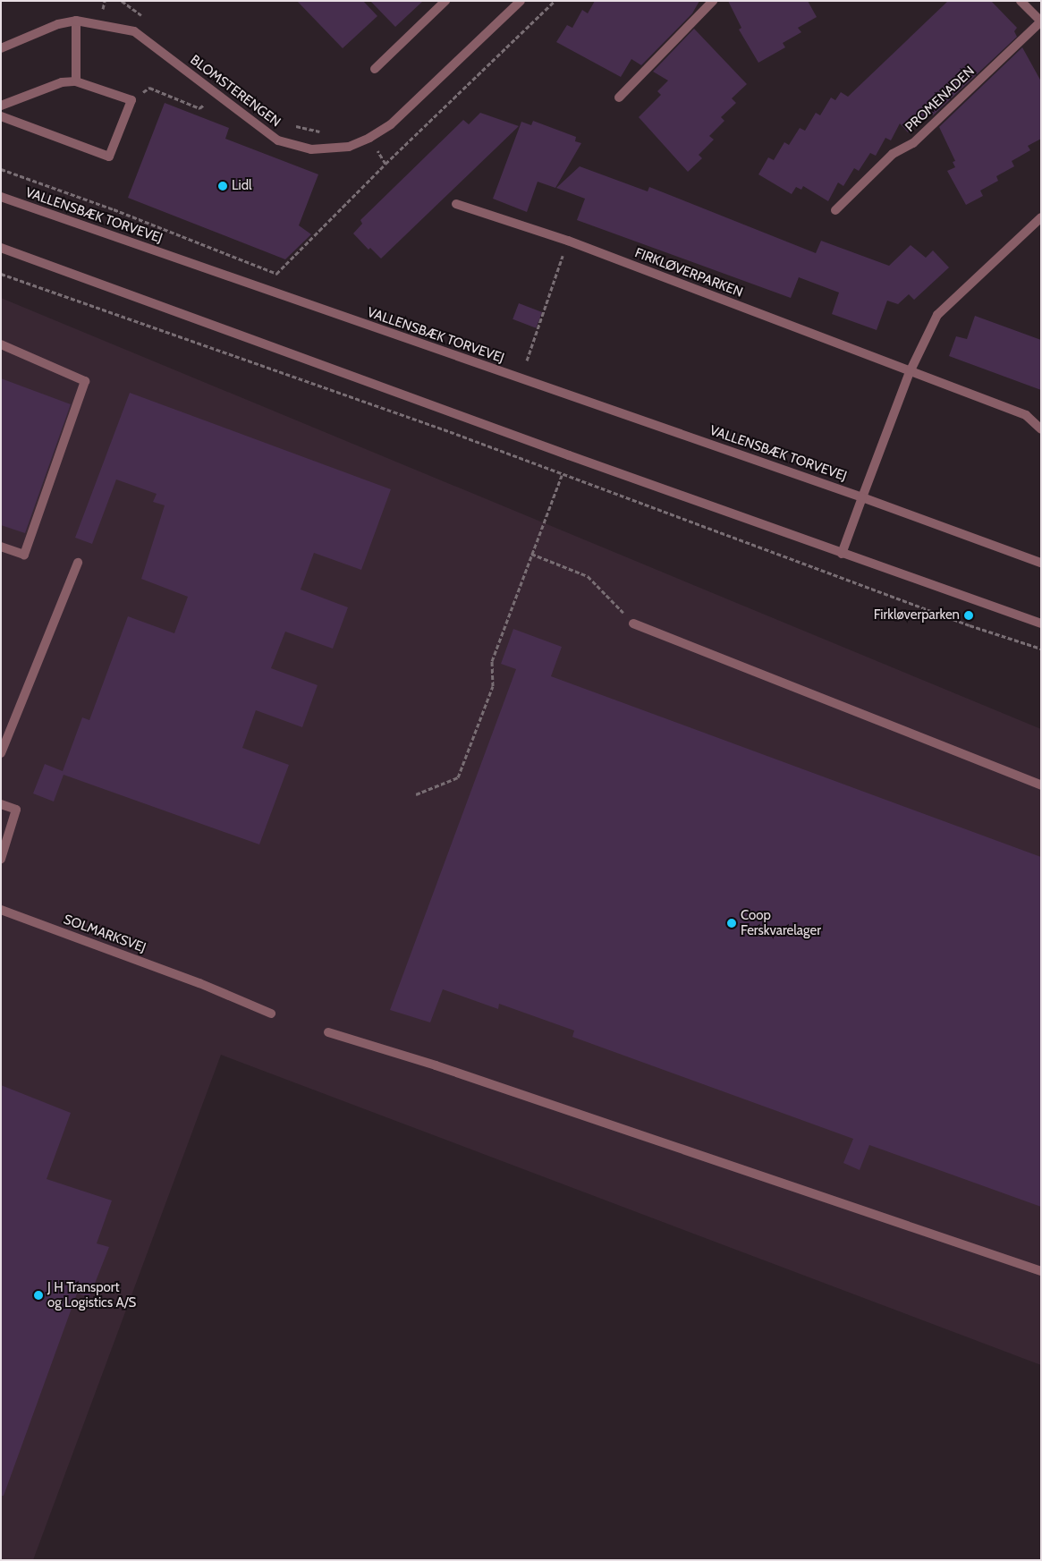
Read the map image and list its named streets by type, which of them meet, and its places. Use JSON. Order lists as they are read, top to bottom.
{
  "streets": {
    "street": [
      "BLOMSTERENGEN",
      "PROMENADEN",
      "VALLENSBÆK TORVEVEJ",
      "FIRKLØVERPARKEN",
      "SOLMARKSVEJ"
    ]
  },
  "places": [
    "Lidl",
    "Firkløverparken",
    "Coop Ferskvarelager",
    "J H Transport og Logistics A/S"
  ]
}
